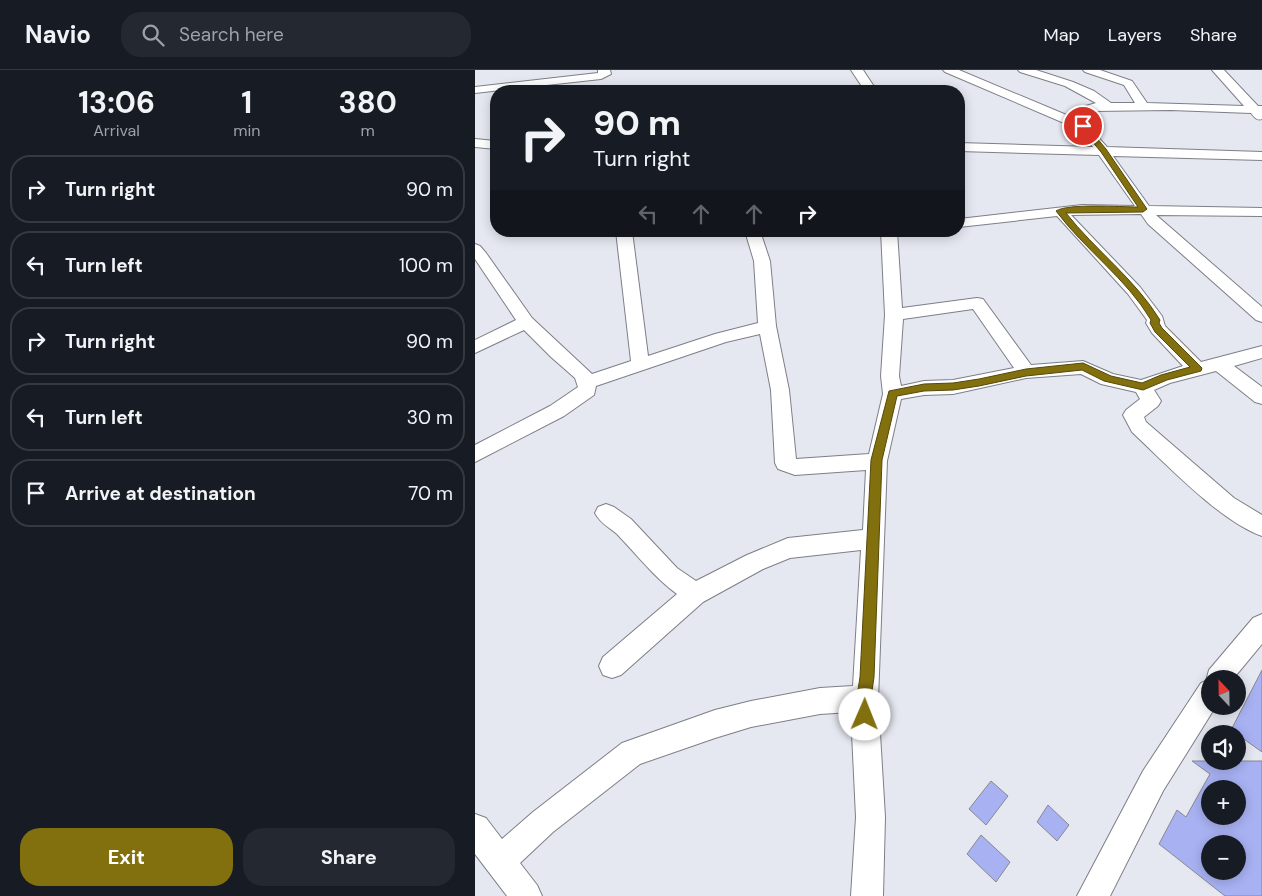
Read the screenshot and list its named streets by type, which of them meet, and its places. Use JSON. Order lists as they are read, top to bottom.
{
  "north": "top",
  "page": {
    "header": "Navio",
    "search": "Search here",
    "nav": ["Map", "Layers", "Share"],
    "eta": [
      "13:06",
      "Arrival",
      "1",
      "min",
      "380",
      "m"
    ],
    "turn": ["90 m", "Turn right"],
    "list": [
      {
        "name": "Turn right",
        "value": "90 m"
      },
      {
        "name": "Turn left",
        "value": "100 m"
      },
      {
        "name": "Turn right",
        "value": "90 m"
      },
      {
        "name": "Turn left",
        "value": "30 m"
      },
      {
        "name": "Arrive at destination",
        "value": "70 m"
      }
    ],
    "map_buttons": ["+", "−"],
    "buttons": ["Exit", "Share"]
  }
}
